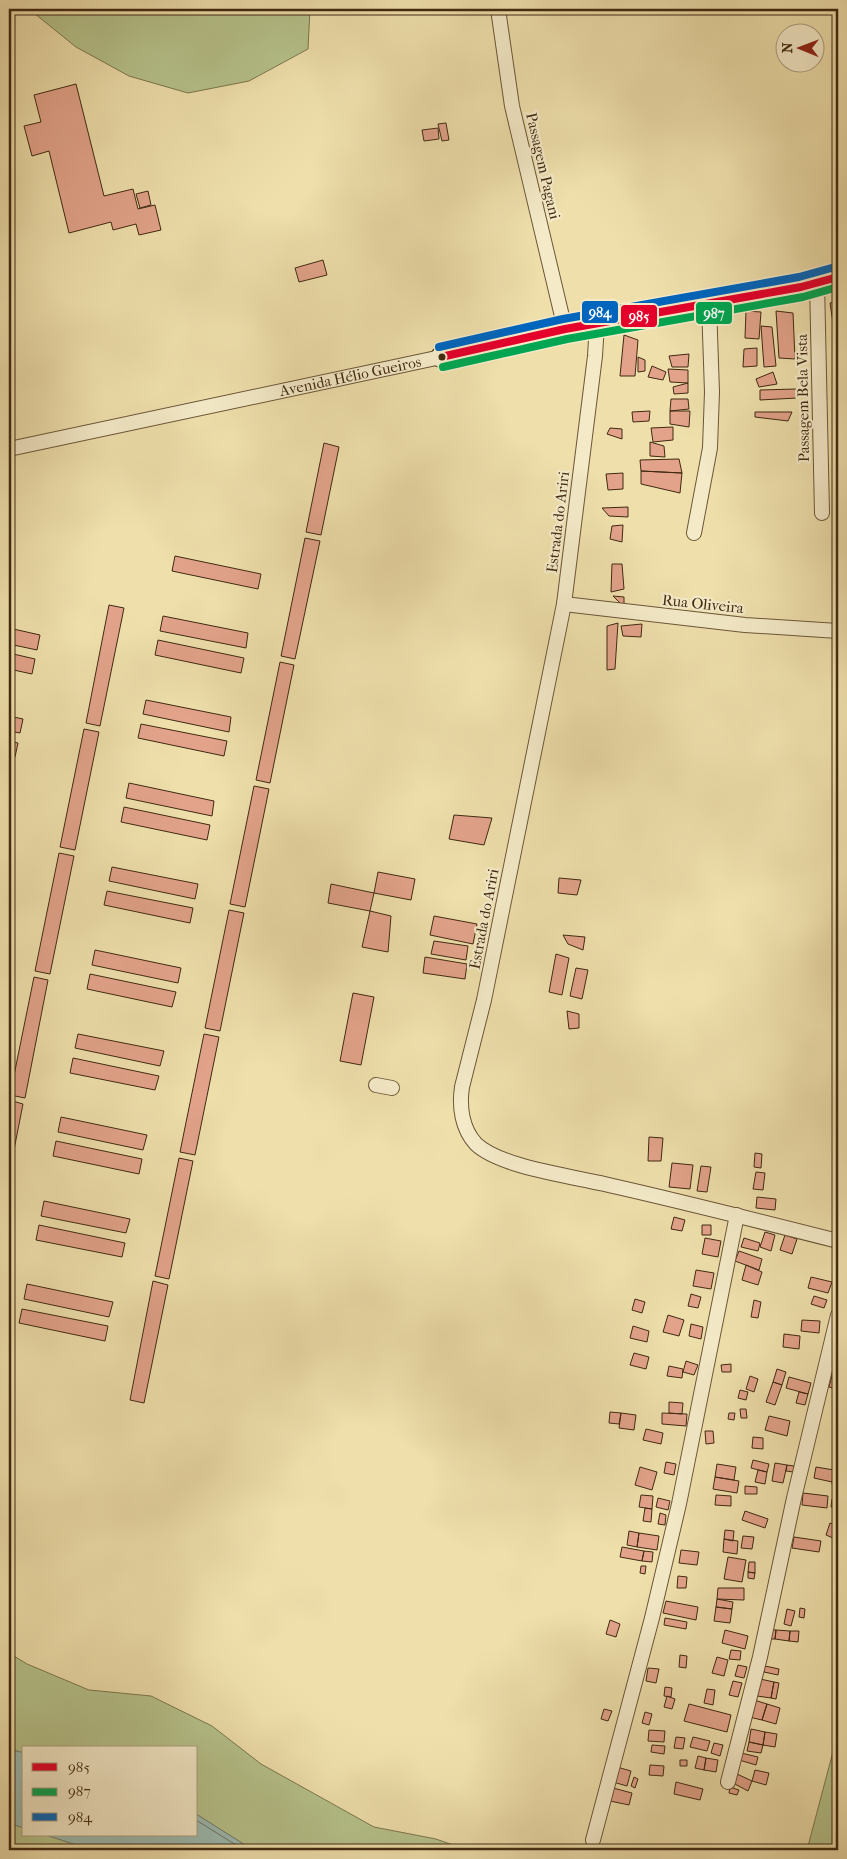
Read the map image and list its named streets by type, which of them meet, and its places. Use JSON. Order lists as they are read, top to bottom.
{
  "streets": {
    "main road": ["Avenida Hélio Gueiros"],
    "street": [
      "Passagem Pagani",
      "Passagem Bela Vista",
      "Estrada do Ariri",
      "Rua Oliveira"
    ]
  },
  "crossings": [
    ["Passagem Pagani", "Avenida Hélio Gueiros"],
    ["Avenida Hélio Gueiros", "Passagem Bela Vista"],
    ["Avenida Hélio Gueiros", "Estrada do Ariri"],
    ["Estrada do Ariri", "Rua Oliveira"]
  ],
  "lines": ["transit line 984", "transit line 985", "transit line 987"],
  "legend": ["985", "987", "984"],
  "north": "left"
}
